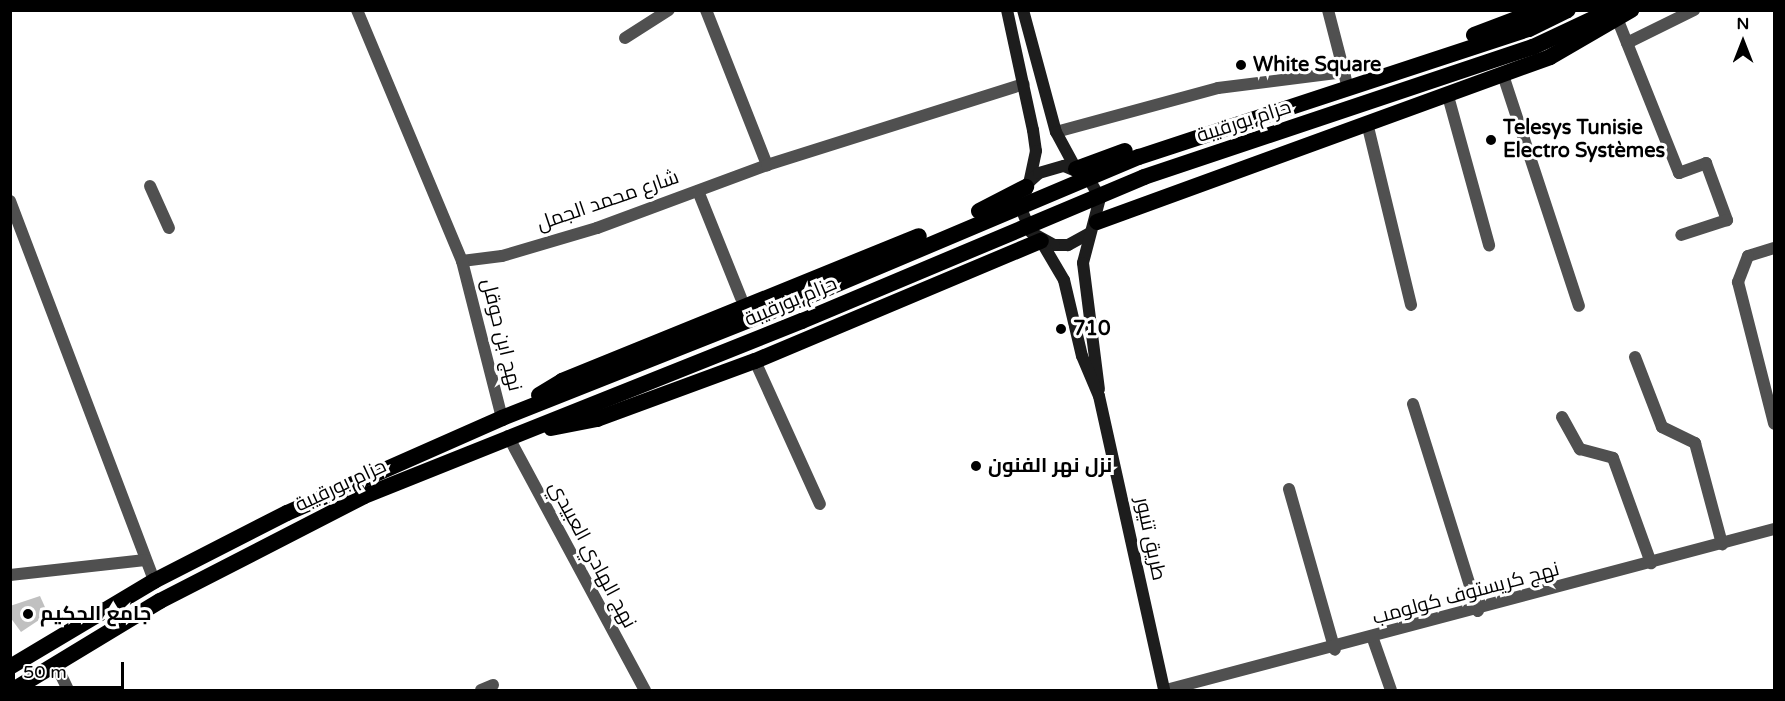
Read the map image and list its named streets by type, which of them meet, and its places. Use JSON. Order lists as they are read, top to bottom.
{
  "streets": {
    "highway": ["حزام بورقيبة"],
    "main road": ["طريق تنيور"],
    "street": [
      "شارع محمد الجمل",
      "نهج ابن حوقل",
      "نهج الهادي العبيدي",
      "نهج كريستوف كولومب"
    ]
  },
  "crossings": [
    ["حزام بورقيبة", "نهج ابن حوقل"],
    ["حزام بورقيبة", "نهج الهادي العبيدي"],
    ["شارع محمد الجمل", "نهج ابن حوقل"],
    ["طريق تنيور", "نهج كريستوف كولومب"]
  ],
  "places": [
    "White Square",
    "Telesys Tunisie Electro Systèmes",
    "710",
    "نزل نهر الفنون",
    "جامع الحكيم"
  ],
  "scale_bar": "50 m",
  "north": "top"
}
